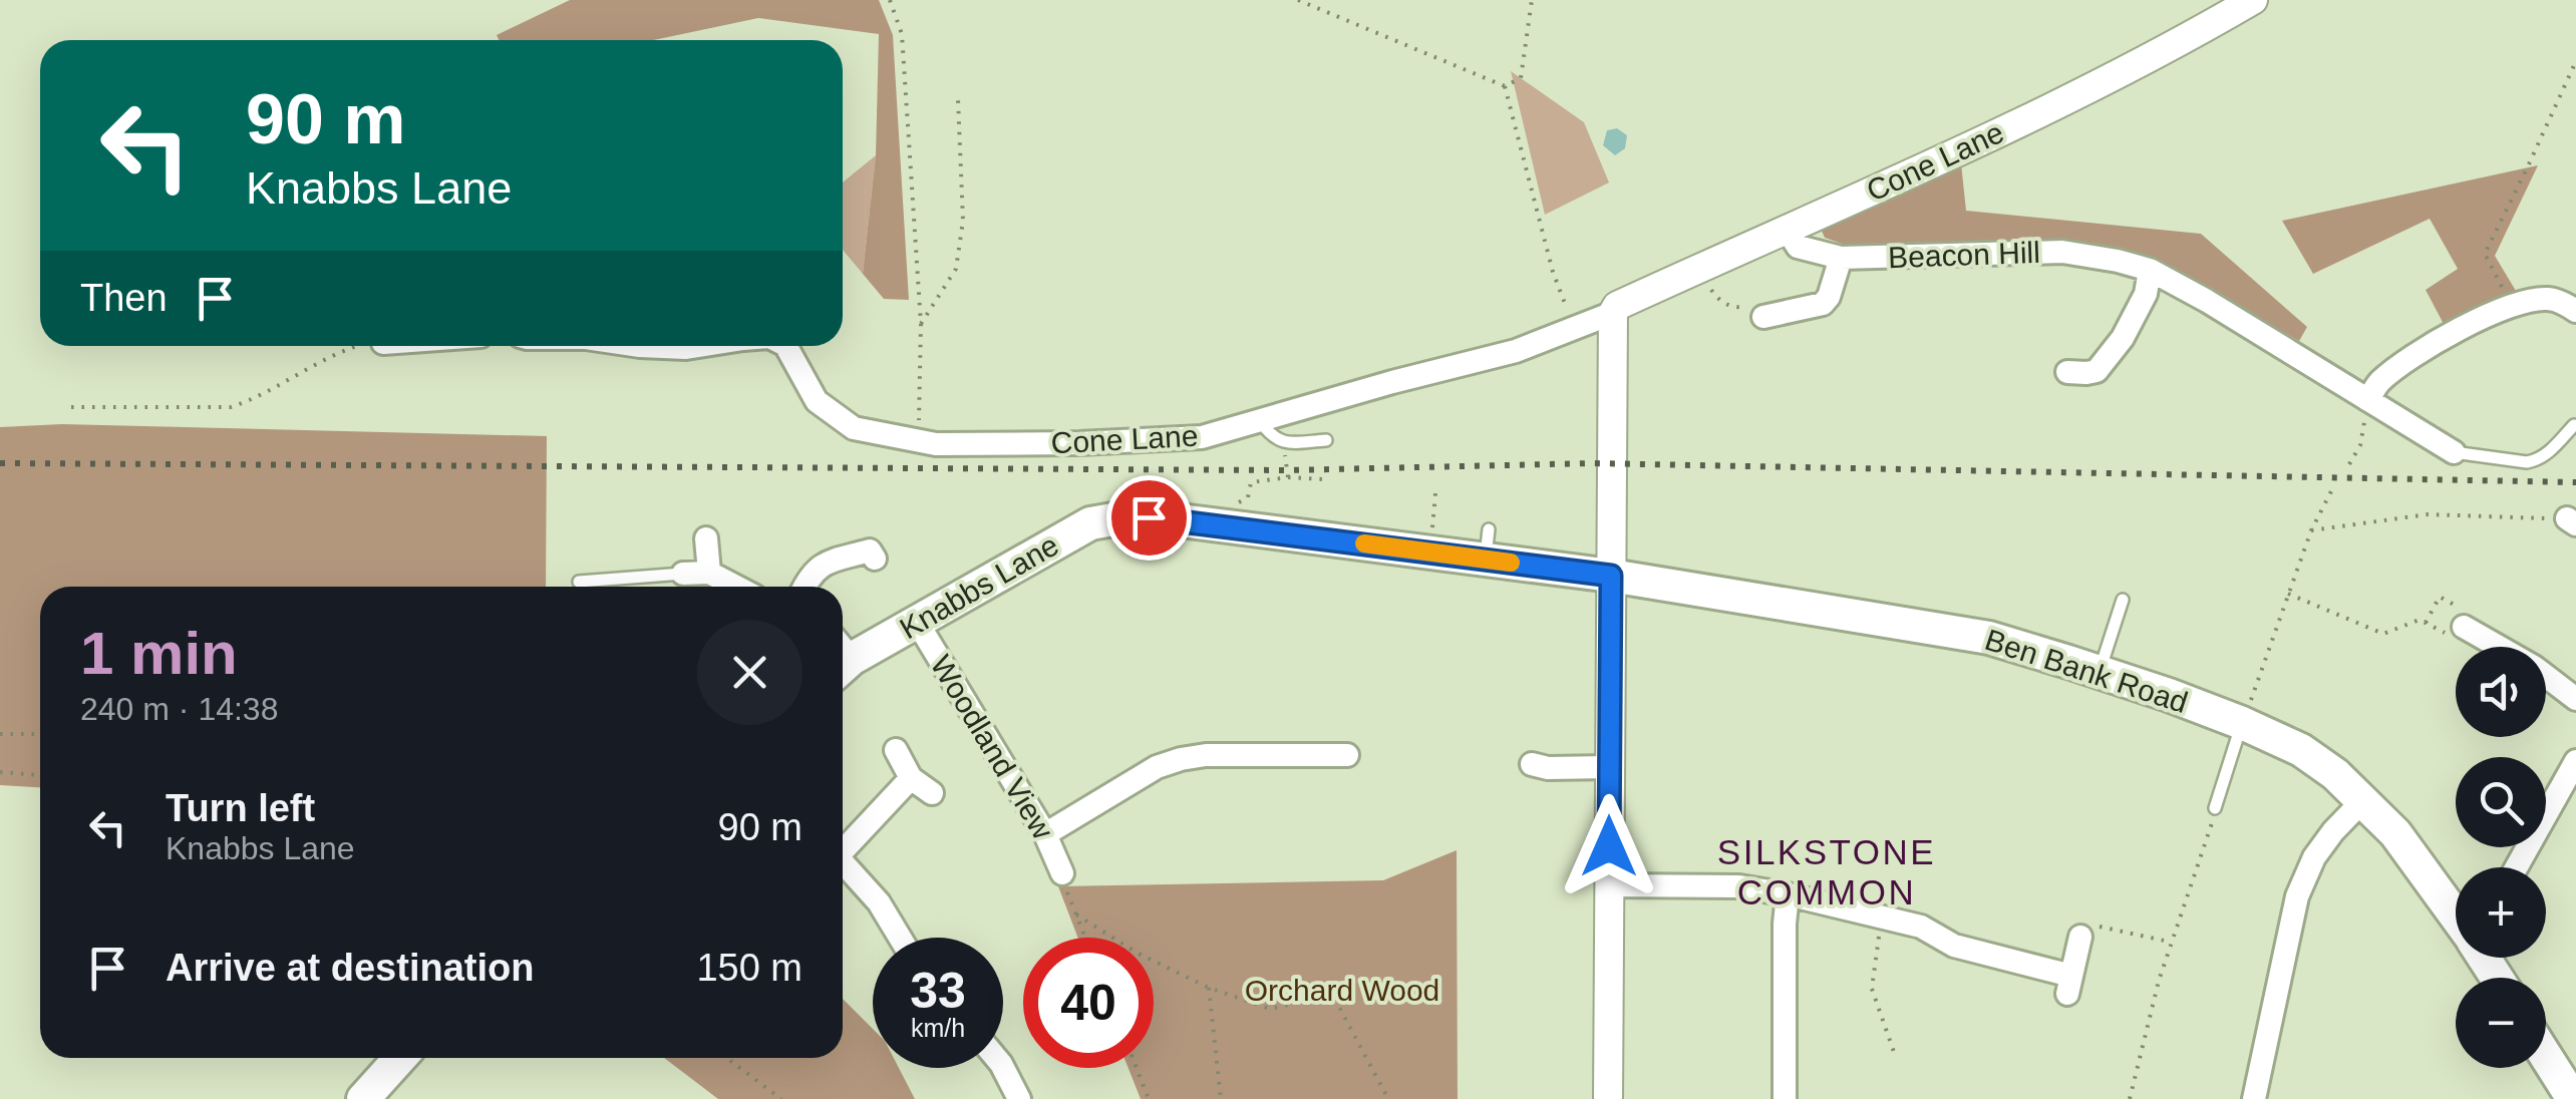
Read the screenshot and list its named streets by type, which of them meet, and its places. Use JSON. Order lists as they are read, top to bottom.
{
  "streets": {
    "main road": ["Knabbs Lane", "Ben Bank Road"],
    "street": ["Cone Lane", "Beacon Hill", "Woodland View"]
  },
  "crossings": [
    ["Cone Lane", "Beacon Hill"],
    ["Knabbs Lane", "Ben Bank Road"],
    ["Knabbs Lane", "Woodland View"]
  ],
  "districts": ["SILKSTONE COMMON"],
  "parks": ["Orchard Wood"],
  "page": {
    "turn": ["90 m", "Knabbs Lane"],
    "then": "Then",
    "heading": ["1 min", "240 m · 14:38"],
    "map_buttons": ["+", "−"],
    "list": [
      {
        "name": "Turn left",
        "note": "Knabbs Lane",
        "value": "90 m"
      },
      {
        "name": "Arrive at destination",
        "value": "150 m"
      }
    ],
    "speed": "33 km/h",
    "limit": "40"
  }
}
